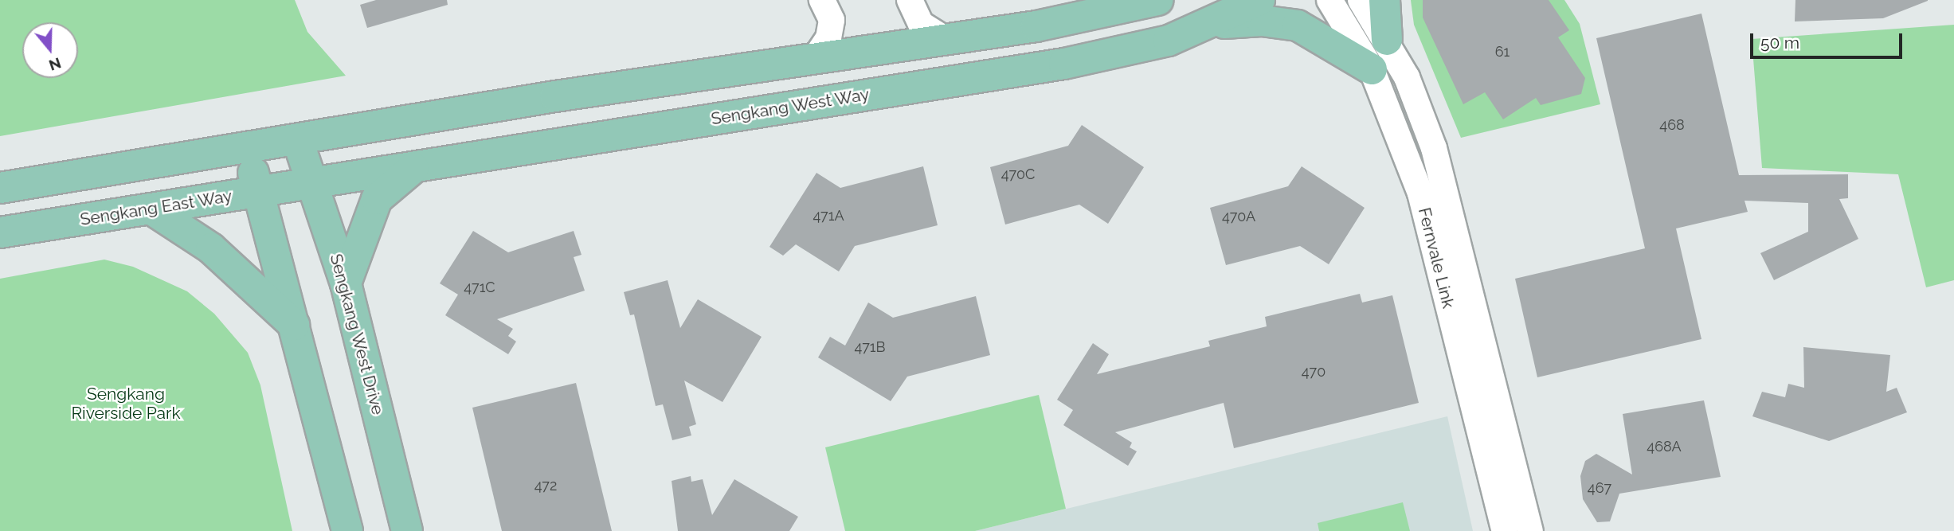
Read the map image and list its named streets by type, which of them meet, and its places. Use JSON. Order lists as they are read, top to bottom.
{
  "streets": {
    "main road": ["Sengkang West Way", "Sengkang East Way", "Sengkang West Drive"],
    "street": ["Fernvale Link"]
  },
  "crossings": [
    ["Sengkang West Way", "Sengkang East Way"],
    ["Sengkang West Way", "Sengkang West Drive"],
    ["Sengkang East Way", "Sengkang West Drive"]
  ],
  "parks": ["Sengkang Riverside Park"],
  "house_numbers": [
    "61",
    "468",
    "470C",
    "471A",
    "470A",
    "471C",
    "471B",
    "470",
    "468A",
    "472",
    "467"
  ],
  "scale_bar": "50 m",
  "north": "bottom"
}
